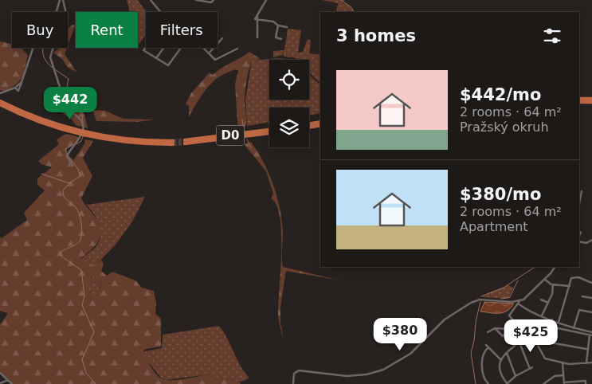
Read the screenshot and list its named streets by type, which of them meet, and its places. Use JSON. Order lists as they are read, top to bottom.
{
  "streets": {
    "highway": ["D0"]
  },
  "page": {
    "chip": ["Buy", "Rent", "Filters"],
    "heading": "3 homes",
    "list": [
      {
        "name": "$442/mo",
        "note": "2 rooms · 64 m² · Pražský okruh"
      },
      {
        "name": "$380/mo",
        "note": "2 rooms · 64 m² · Apartment"
      }
    ],
    "price": ["$442", "$380", "$425"]
  }
}
